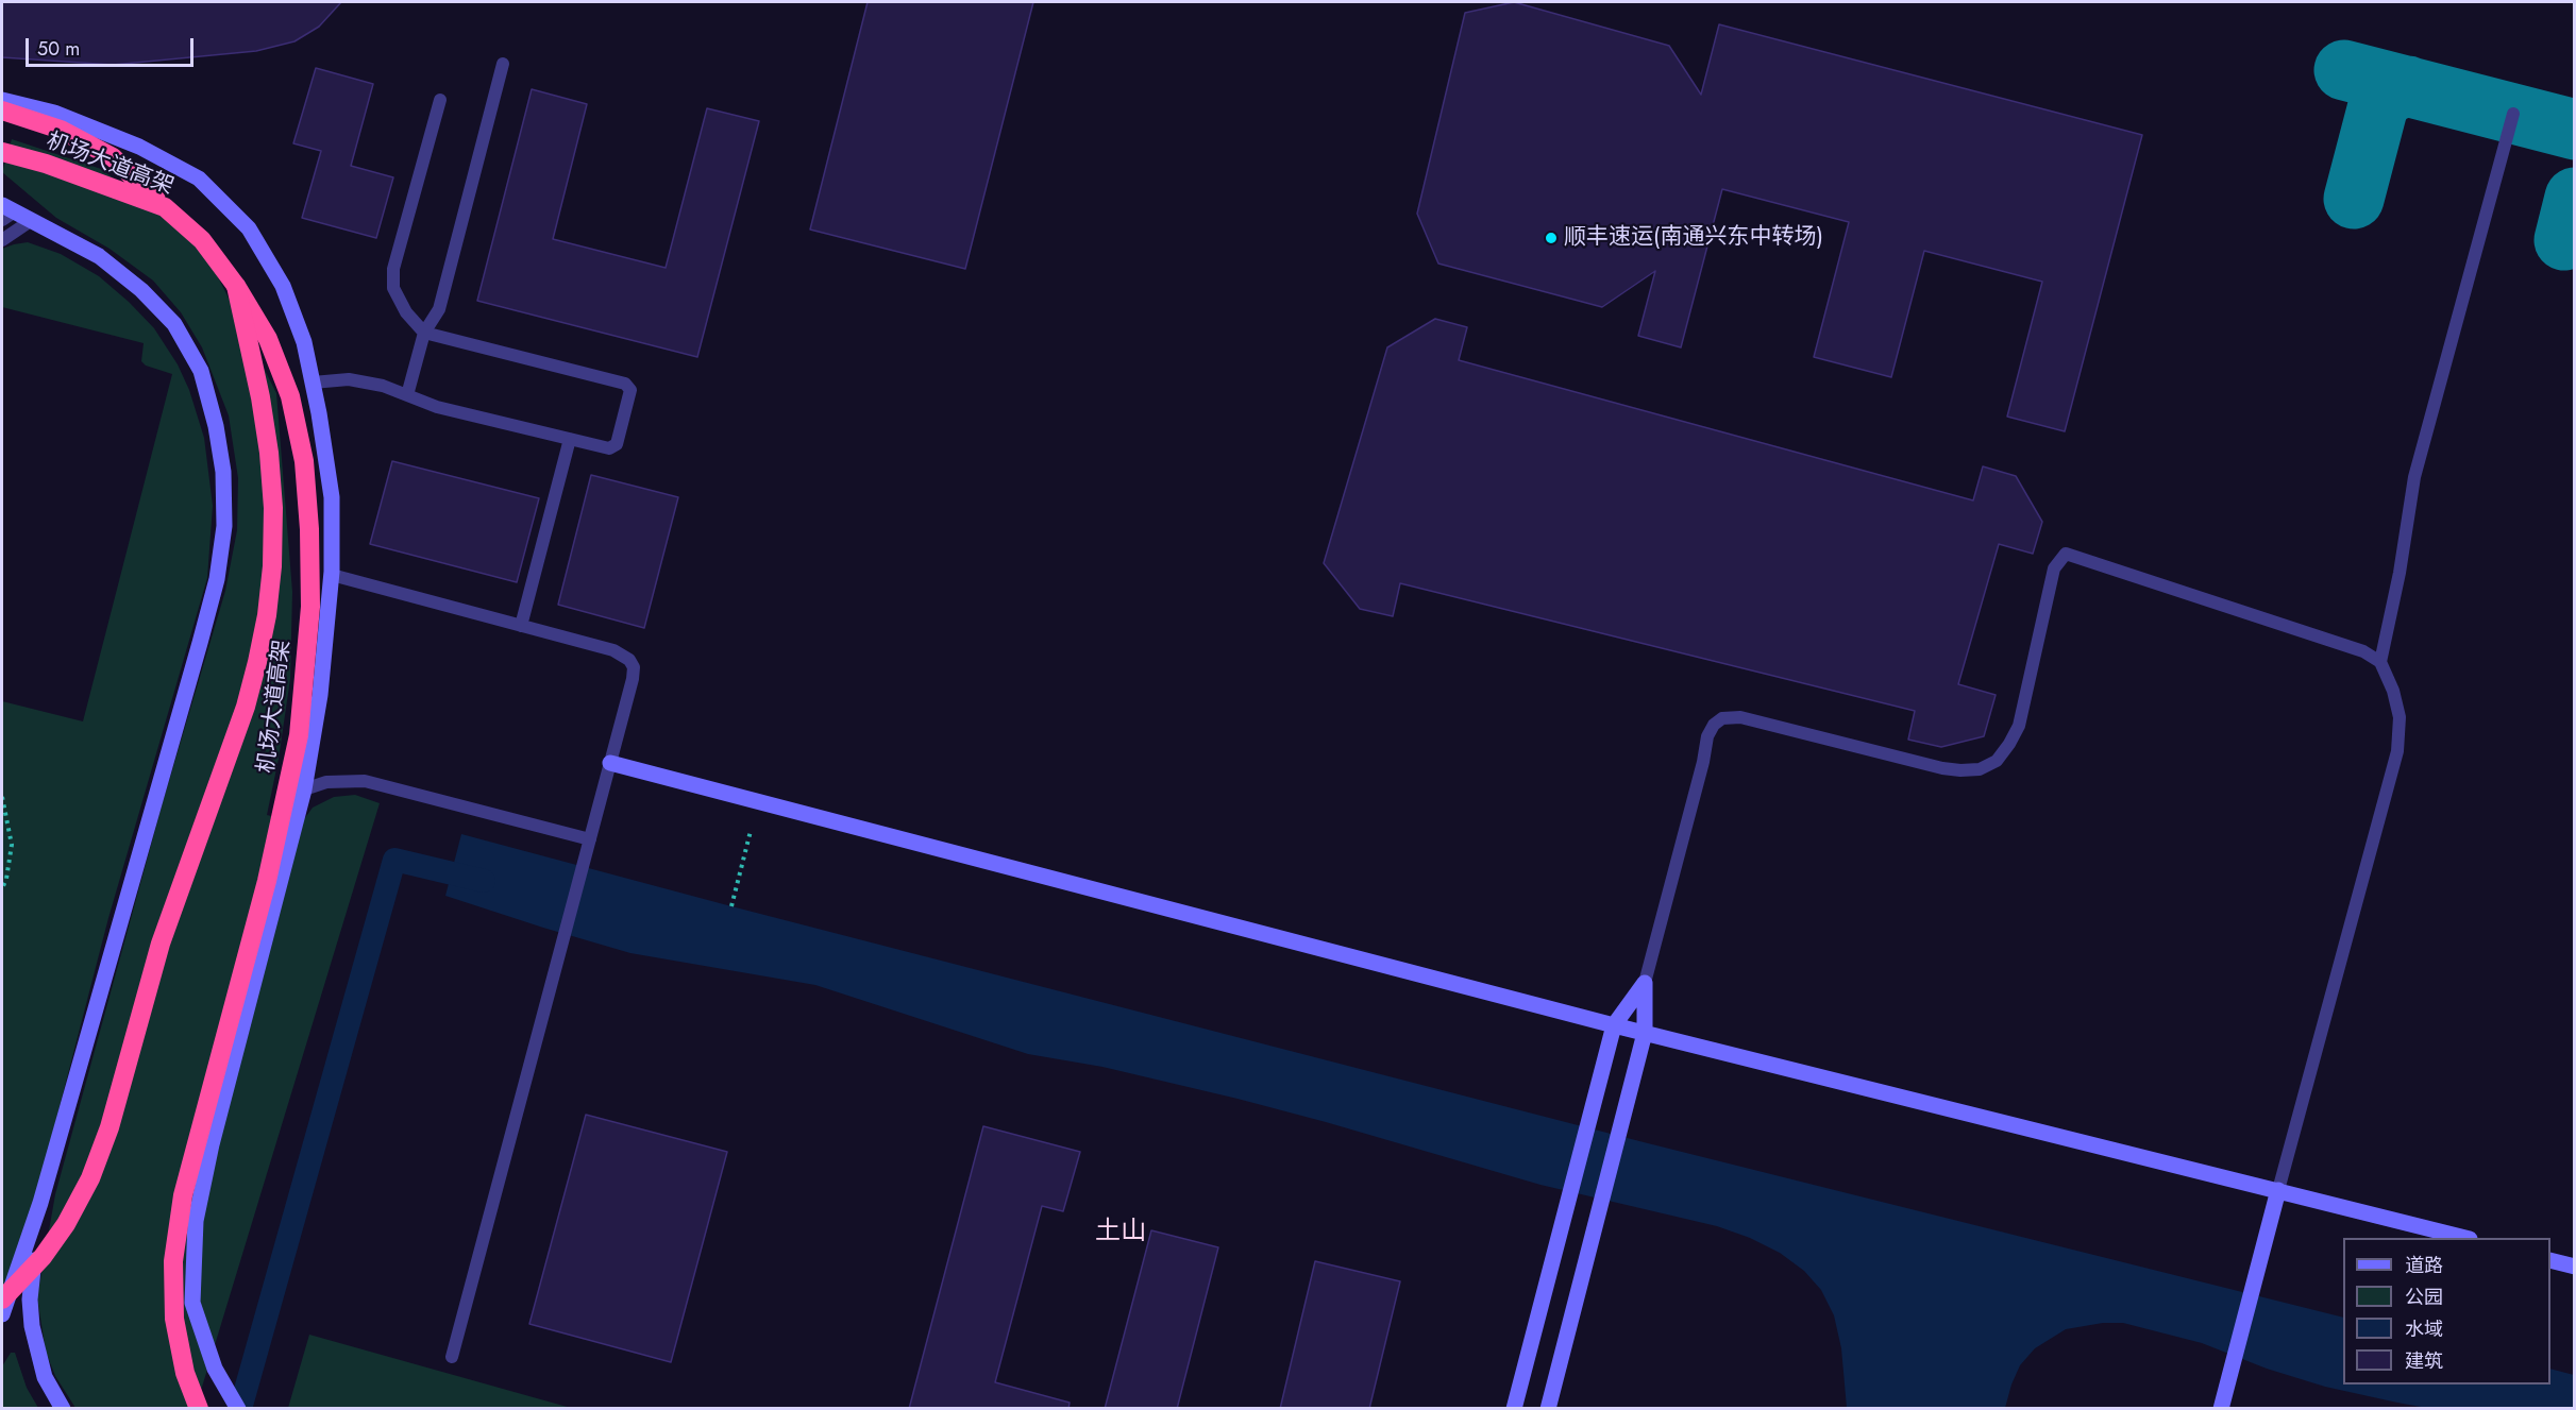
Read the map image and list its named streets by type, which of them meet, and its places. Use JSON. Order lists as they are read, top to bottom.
{
  "streets": {
    "highway": ["机场大道高架"]
  },
  "districts": ["土山"],
  "places": ["顺丰速运(南通兴东中转场)"],
  "legend": [
    "道路",
    "公园",
    "水域",
    "建筑"
  ],
  "scale_bar": "50 m"
}
